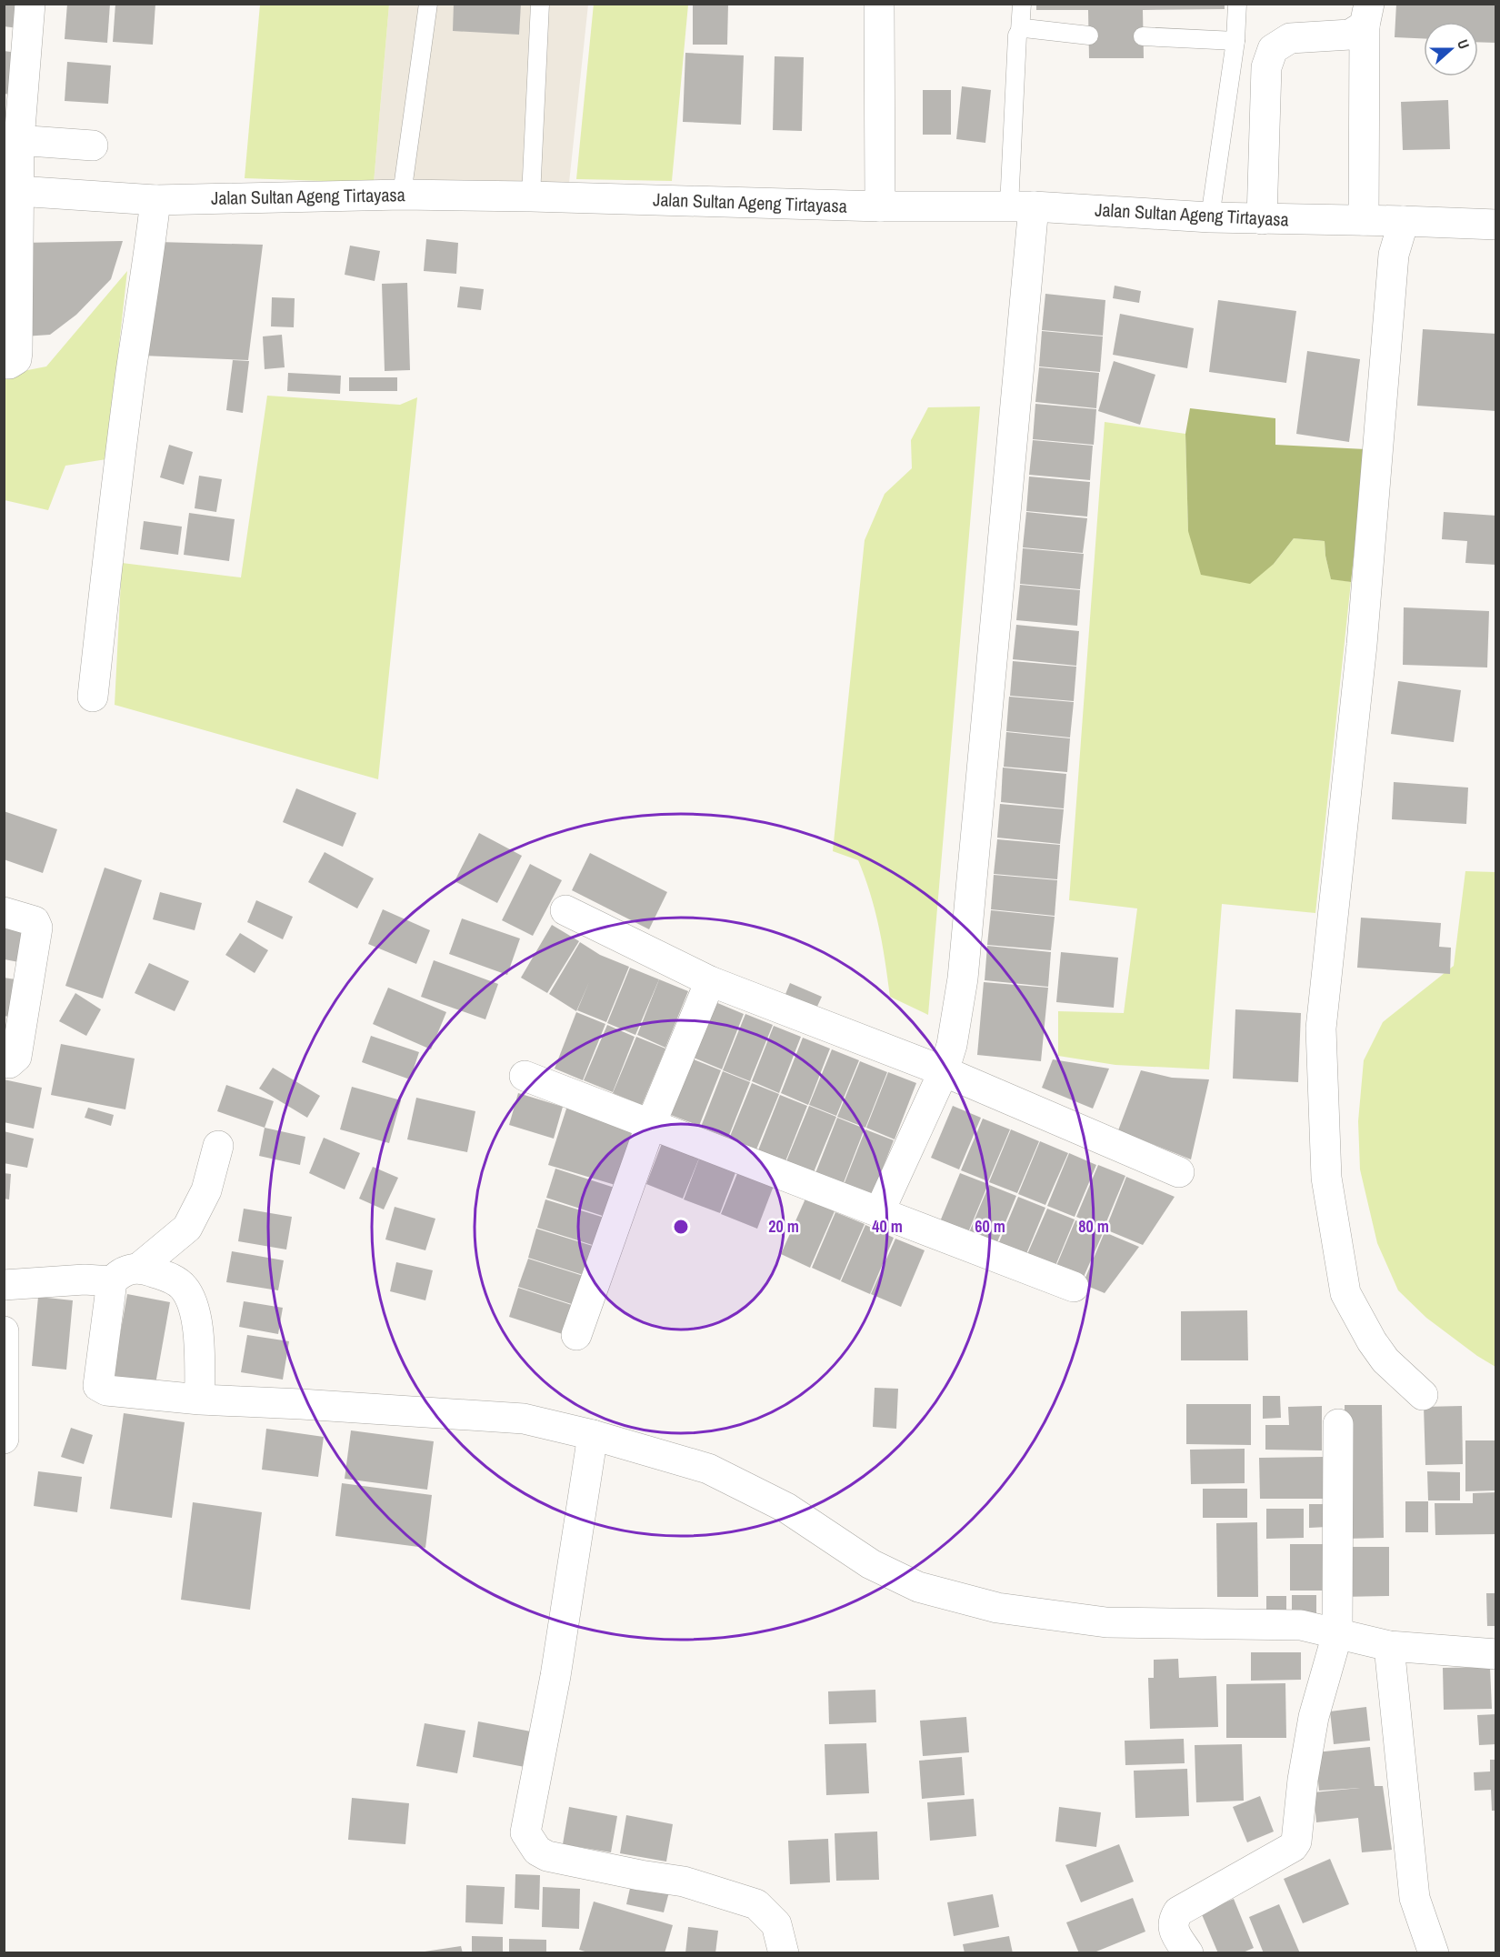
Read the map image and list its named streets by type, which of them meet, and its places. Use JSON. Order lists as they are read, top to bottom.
{
  "streets": {
    "street": ["Jalan Sultan Ageng Tirtayasa"]
  },
  "north": "right",
  "rings": [
    "20 m",
    "40 m",
    "60 m",
    "80 m"
  ]
}
